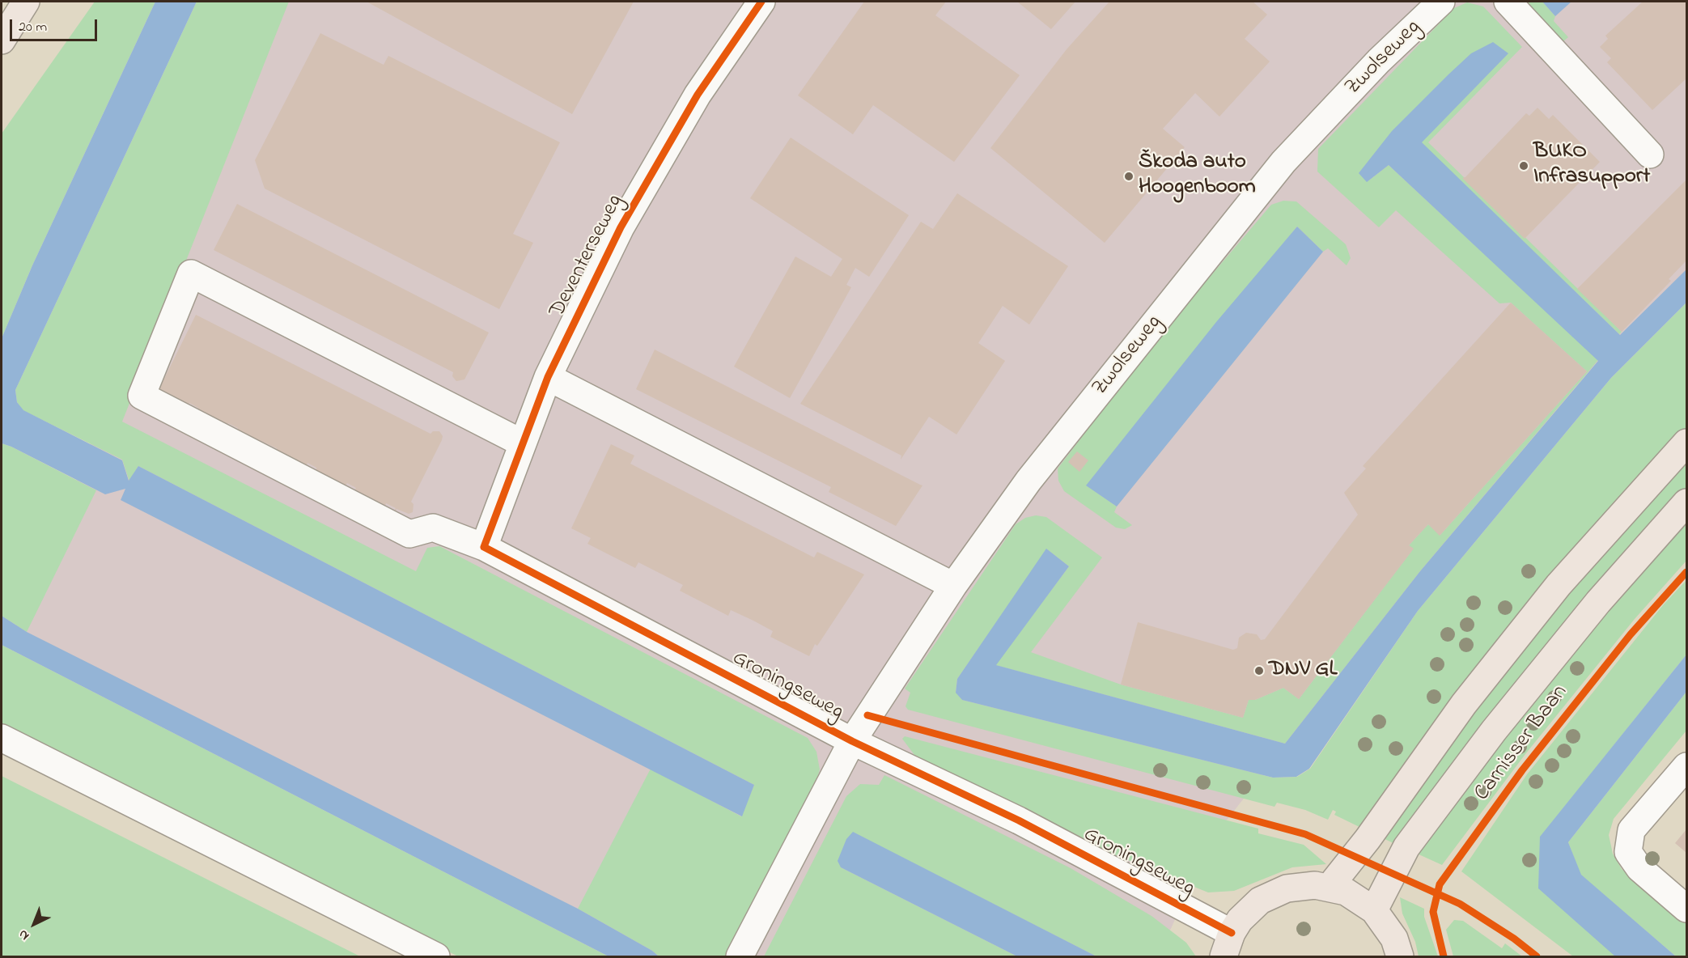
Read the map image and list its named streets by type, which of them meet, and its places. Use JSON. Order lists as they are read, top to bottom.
{
  "streets": {
    "main road": ["Carnisser Baan"],
    "street": ["Zwolseweg", "Deventerseweg", "Groningseweg"]
  },
  "crossings": [
    ["Zwolseweg", "Groningseweg"],
    ["Deventerseweg", "Groningseweg"]
  ],
  "places": ["BUKO Infrasupport", "Škoda auto Hoogenboom", "DNV GL"],
  "scale_bar": "20 m",
  "north": "bottom left"
}
